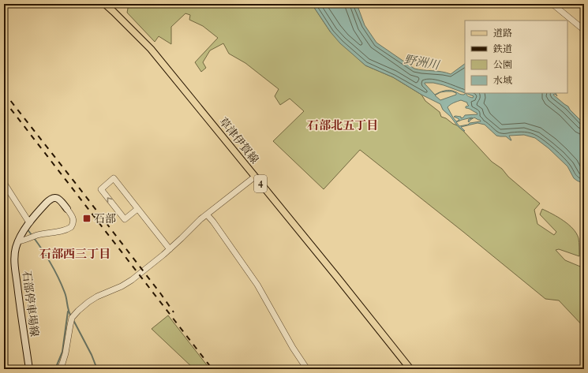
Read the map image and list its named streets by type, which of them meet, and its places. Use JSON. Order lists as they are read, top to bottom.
{
  "streets": {
    "main road": ["草津伊賀線", "4", "石部停車場線"]
  },
  "districts": ["石部北五丁目", "石部西三丁目"],
  "water": ["野洲川"],
  "places": {
    "transit": ["石部"]
  },
  "legend": [
    "道路",
    "鉄道",
    "公園",
    "水域"
  ]
}
